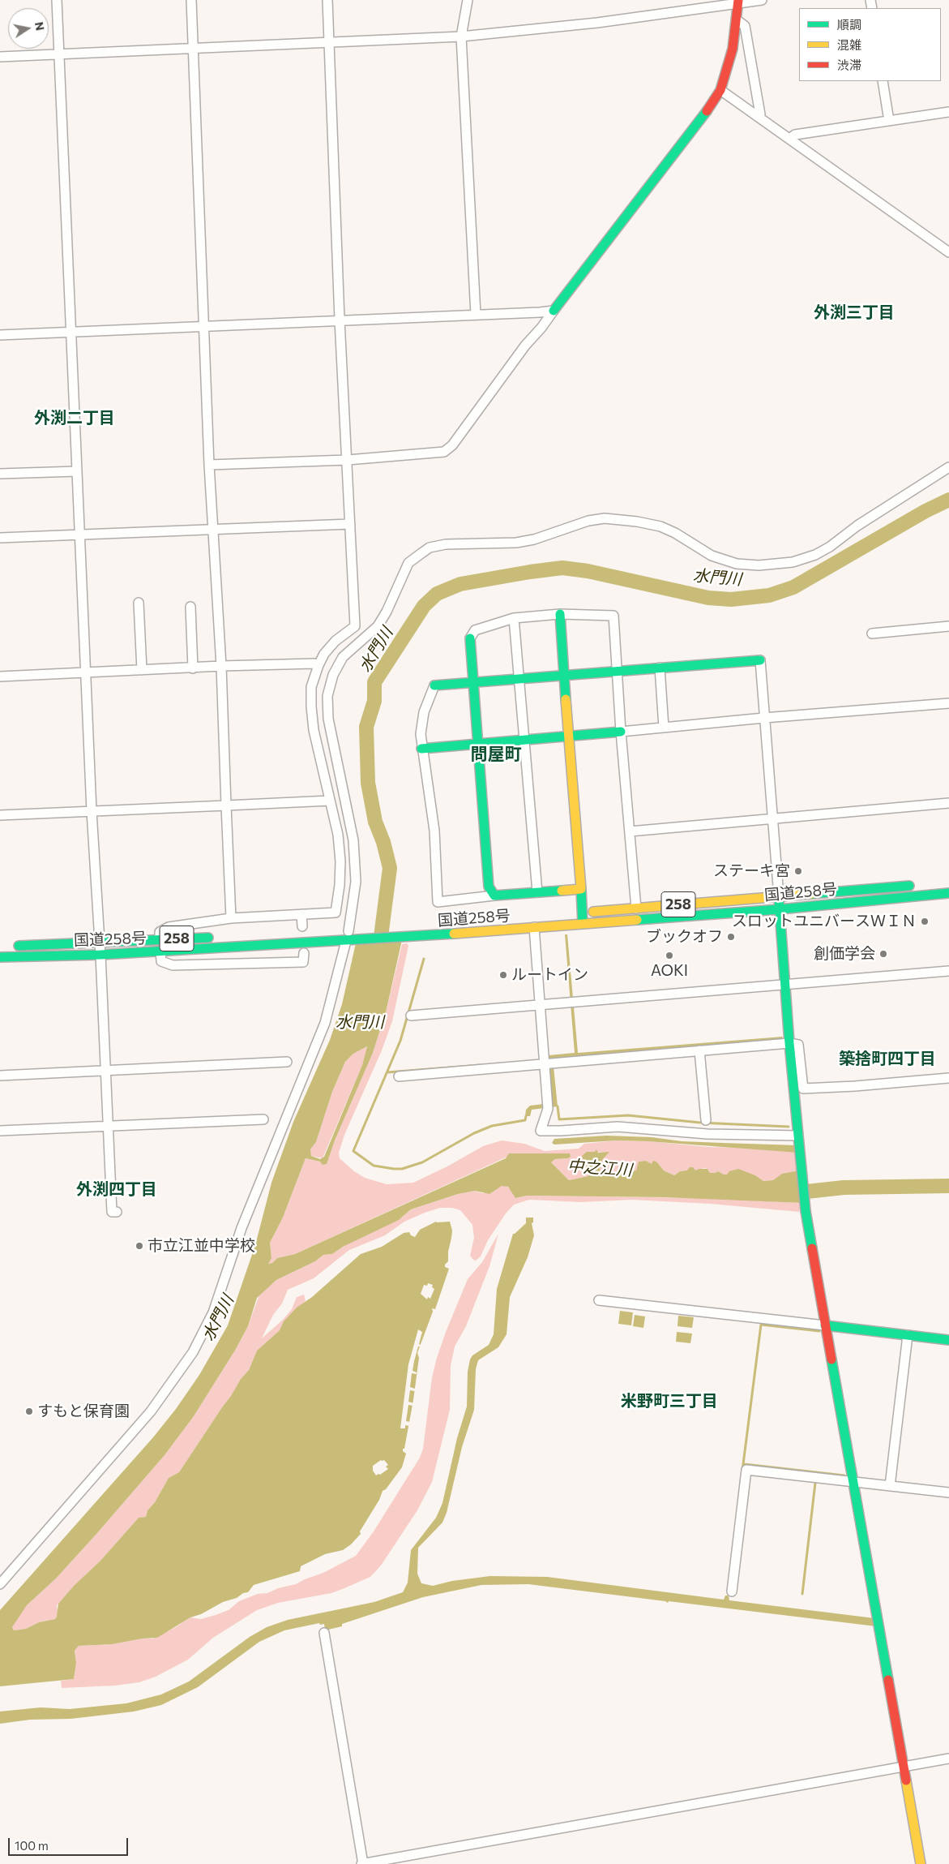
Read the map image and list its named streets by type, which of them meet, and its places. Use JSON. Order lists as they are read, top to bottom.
{
  "streets": {
    "main road": ["国道258号", "258"]
  },
  "districts": [
    "外渕三丁目",
    "外渕二丁目",
    "問屋町",
    "築捨町四丁目",
    "外渕四丁目",
    "米野町三丁目"
  ],
  "water": ["水門川", "中之江川"],
  "places": [
    "ステーキ宮",
    "スロットユニバースＷＩＮ",
    "ブックオフ",
    "創価学会",
    "AOKI",
    "ルートイン",
    "市立江並中学校",
    "すもと保育園"
  ],
  "legend": ["順調", "混雑", "渋滞"],
  "scale_bar": "100 m",
  "north": "right"
}
